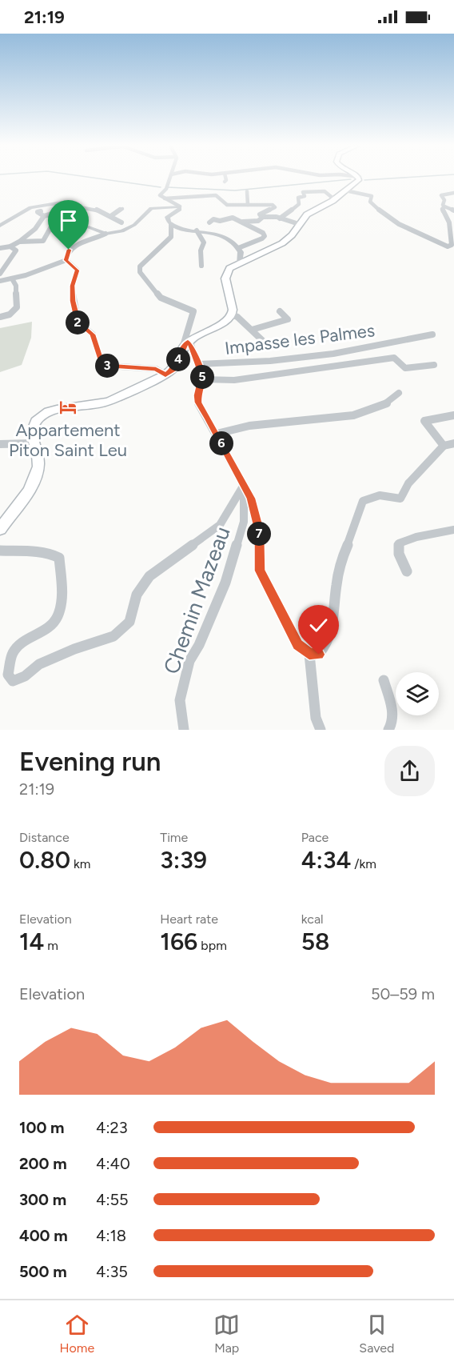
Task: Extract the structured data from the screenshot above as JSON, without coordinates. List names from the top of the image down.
{
  "streets": {
    "street": ["Impasse les Palmes", "Chemin Mazeau"]
  },
  "crossings": [
    ["Impasse les Palmes", "Chemin Mazeau"]
  ],
  "places": {
    "hotel": ["Appartement Piton Saint Leu"]
  },
  "page": {
    "status": "21:19",
    "pins": [
      "2",
      "4",
      "3",
      "5",
      "6",
      "7"
    ],
    "heading": ["Evening run", "21:19"],
    "stats": [
      ["Distance", "0.80 km"],
      ["Time", "3:39"],
      ["Pace", "4:34 /km"],
      ["Elevation", "14 m"],
      ["Heart rate", "166 bpm"],
      ["kcal", "58"]
    ],
    "chart": ["Elevation", "50–59 m"],
    "list": [
      {
        "name": "100 m",
        "note": "4:23"
      },
      {
        "name": "200 m",
        "note": "4:40"
      },
      {
        "name": "300 m",
        "note": "4:55"
      },
      {
        "name": "400 m",
        "note": "4:18"
      },
      {
        "name": "500 m",
        "note": "4:35"
      }
    ],
    "tabs": ["Home", "Map", "Saved"]
  }
}
